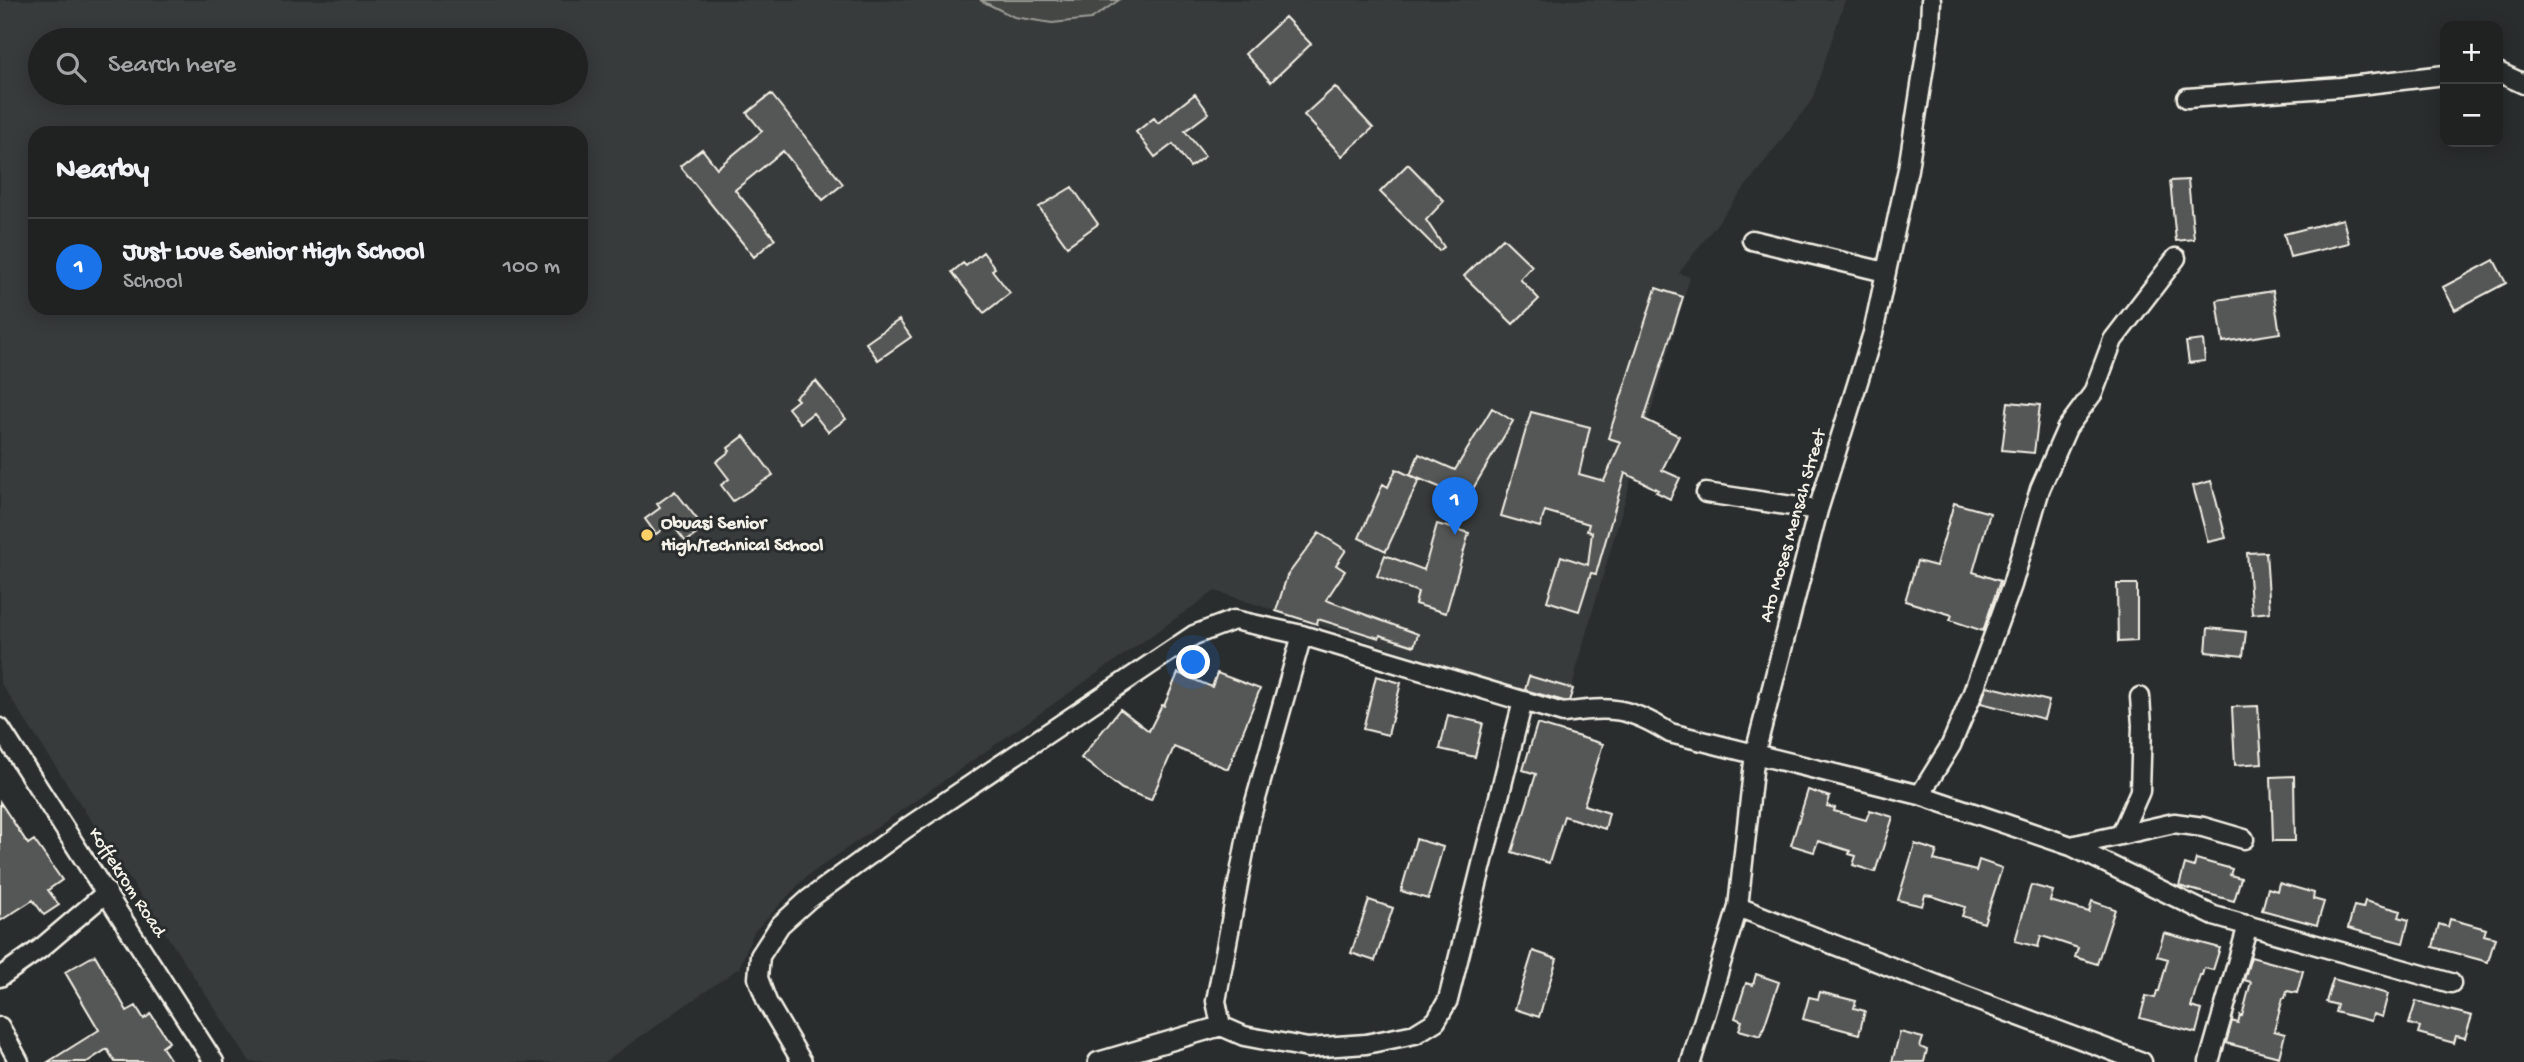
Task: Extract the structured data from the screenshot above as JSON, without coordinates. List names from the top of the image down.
{
  "streets": {
    "street": ["Ato Moses Mensah Street", "Koffekrom Road"]
  },
  "places": ["Obuasi Senior High/Technical School"],
  "page": {
    "map_buttons": ["+", "−"],
    "search": "Search here",
    "heading": "Nearby",
    "list": [
      {
        "mark": "1",
        "name": "Just Love Senior High School",
        "note": "School",
        "value": "100 m"
      }
    ],
    "pins": "1"
  }
}
